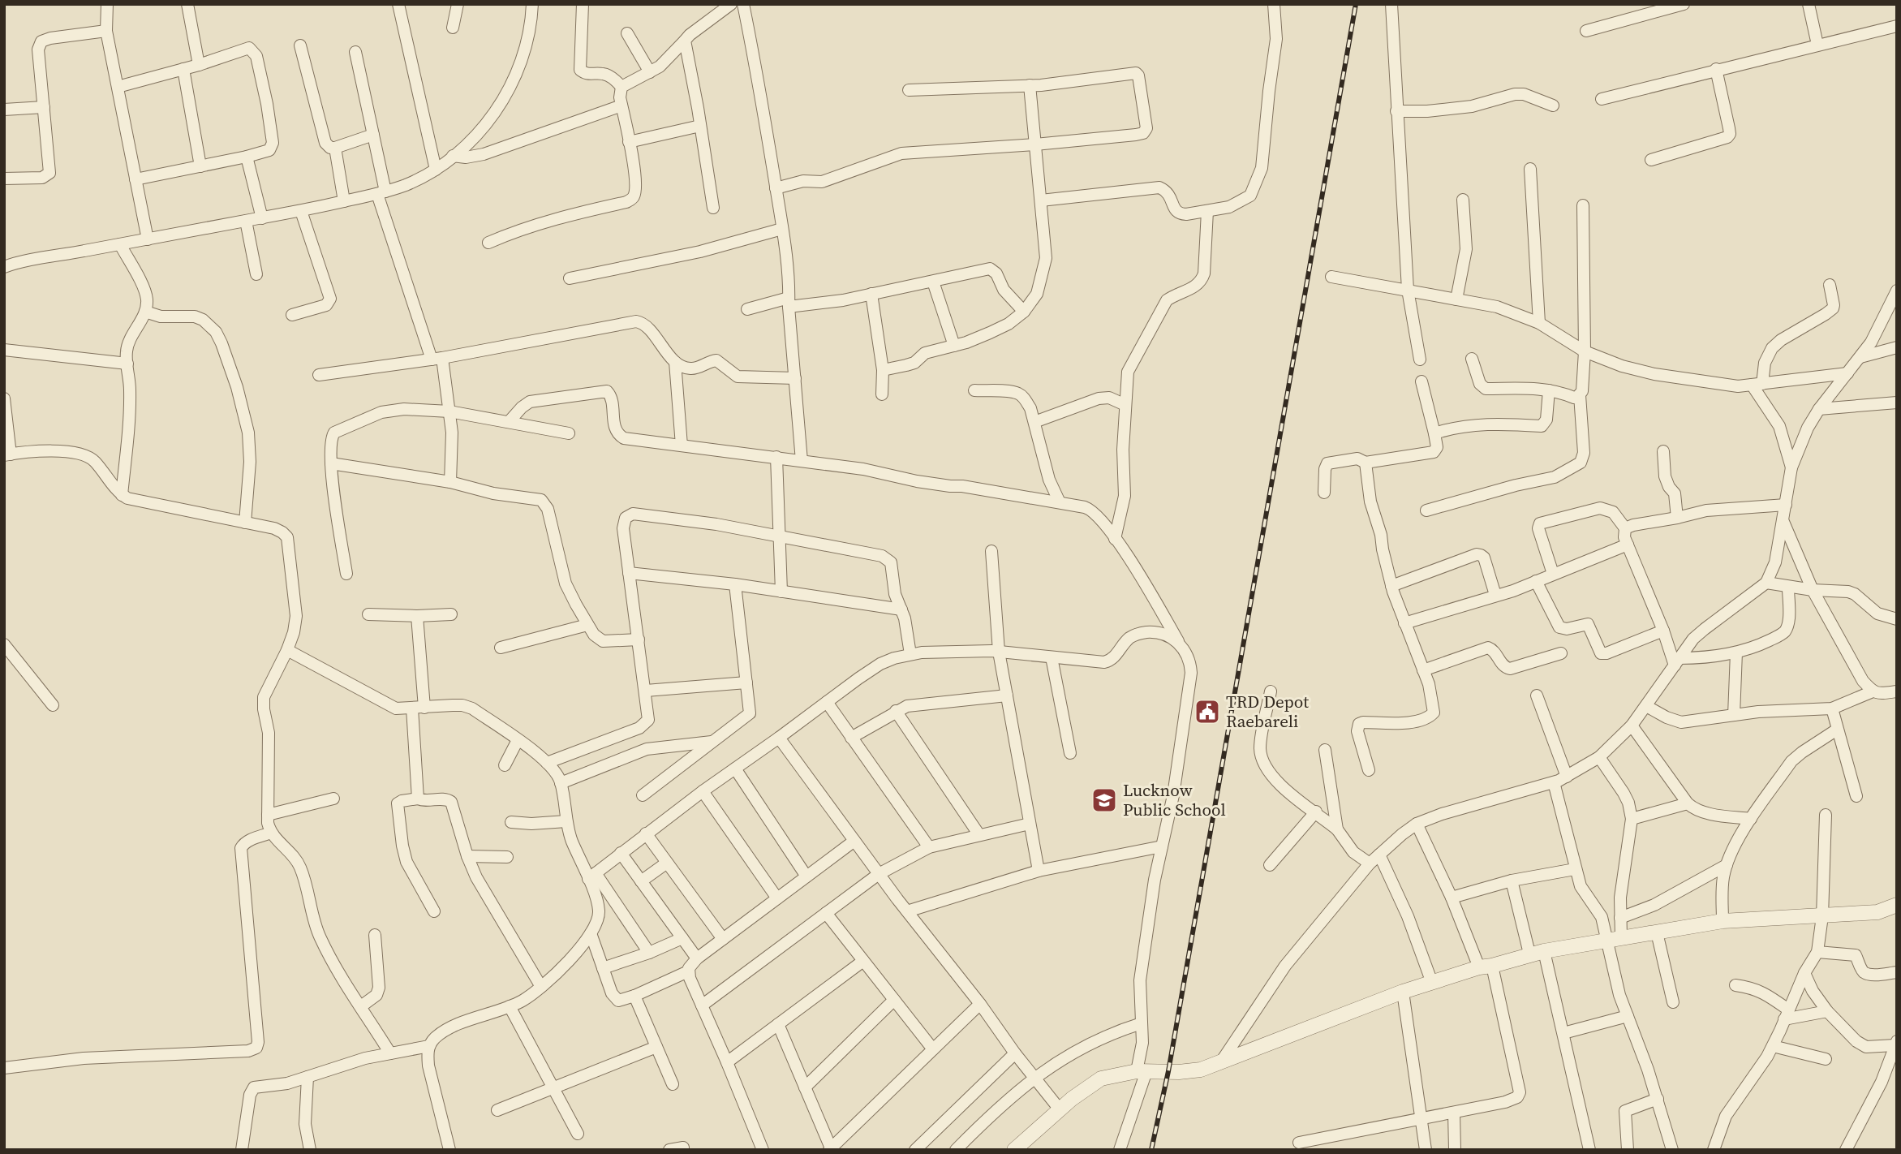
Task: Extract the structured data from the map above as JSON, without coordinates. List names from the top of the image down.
{
  "places": {
    "public building": ["TRD Depot Raebareli"],
    "school or university": ["Lucknow Public School"]
  }
}
